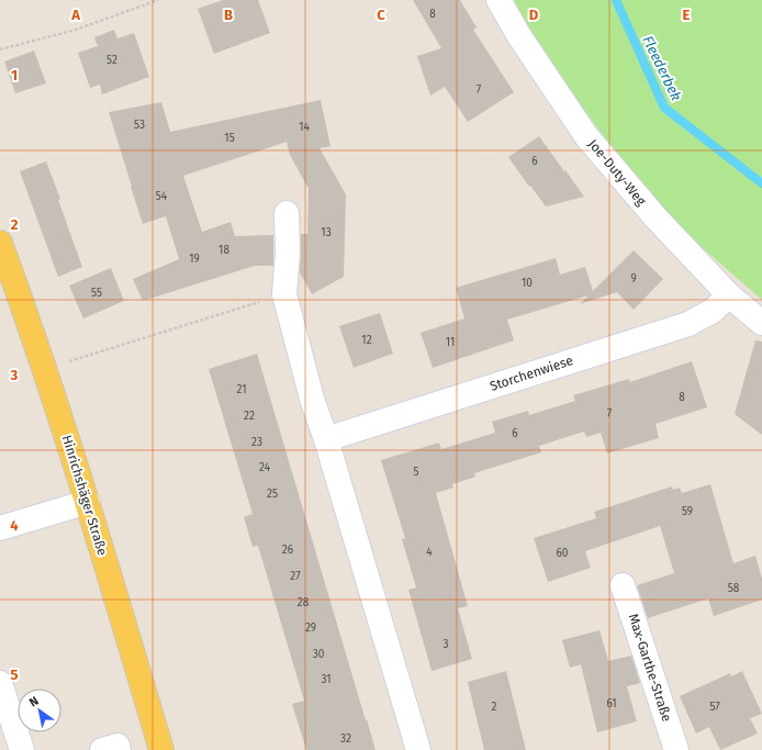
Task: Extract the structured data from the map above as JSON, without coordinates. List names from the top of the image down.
{
  "streets": {
    "main road": ["Hinrichshäger Straße"],
    "street": ["Joe-Duty-Weg", "Storchenwiese", "Max-Garthe-Straße"]
  },
  "crossings": [
    ["Joe-Duty-Weg", "Storchenwiese"]
  ],
  "water": ["Fleederbek"],
  "house_numbers": [
    "8",
    "52",
    "7",
    "53",
    "14",
    "15",
    "6",
    "54",
    "13",
    "18",
    "19",
    "9",
    "10",
    "55",
    "12",
    "11",
    "21",
    "8",
    "7",
    "22",
    "6",
    "23",
    "24",
    "5",
    "25",
    "59",
    "26",
    "4",
    "60",
    "27",
    "58",
    "28",
    "29",
    "3",
    "30",
    "31",
    "61",
    "2",
    "57",
    "32"
  ],
  "north": "top left",
  "grid": {
    "columns": [
      "A",
      "B",
      "C",
      "D",
      "E"
    ],
    "rows": [
      "1",
      "2",
      "3",
      "4",
      "5"
    ]
  }
}
